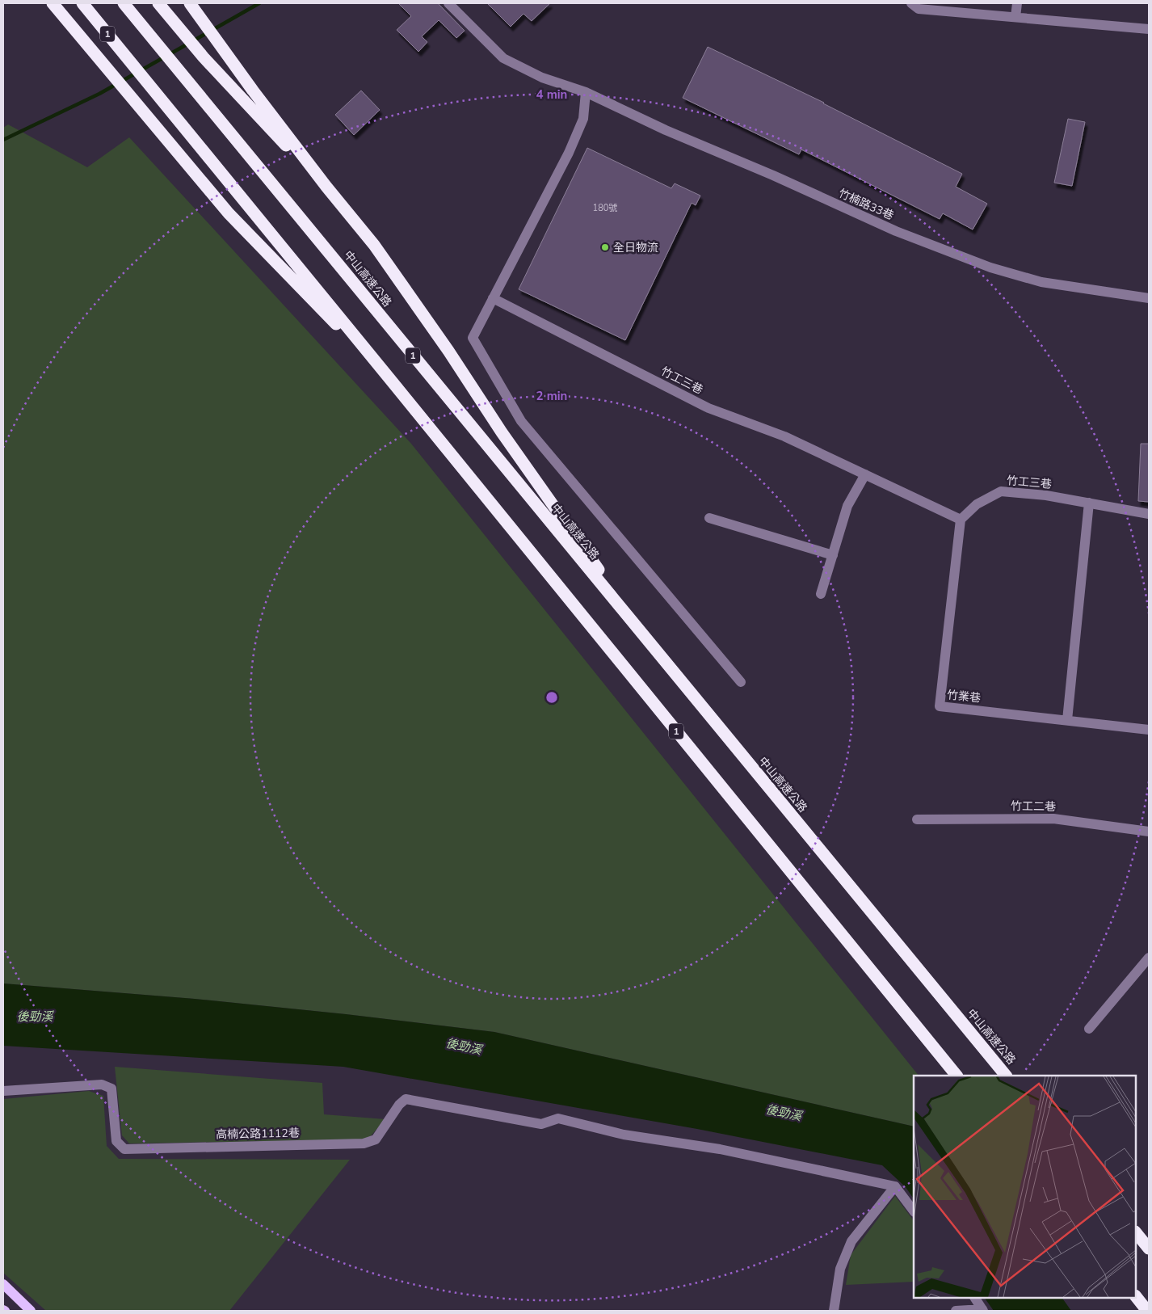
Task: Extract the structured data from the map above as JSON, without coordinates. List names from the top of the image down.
{
  "streets": {
    "highway": ["1", "中山高速公路"],
    "street": [
      "竹楠路33巷",
      "竹工三巷",
      "竹業巷",
      "竹工二巷",
      "高楠公路1112巷"
    ]
  },
  "crossings": [
    ["竹工三巷", "竹業巷"]
  ],
  "water": ["後勁溪"],
  "places": ["全日物流"],
  "house_numbers": ["180號"],
  "rings": ["4 min", "2 min"]
}
